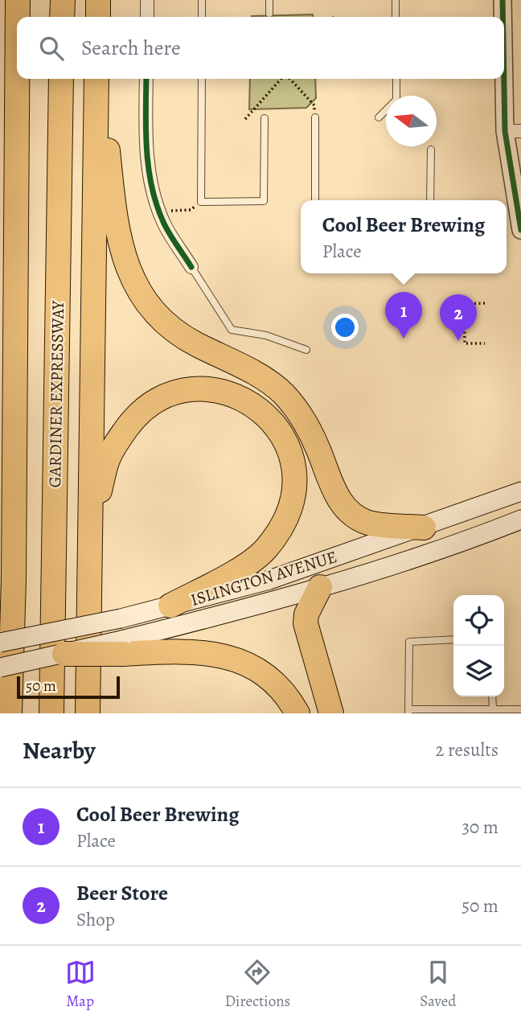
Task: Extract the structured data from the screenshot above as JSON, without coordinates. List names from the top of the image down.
{
  "streets": {
    "highway": ["GARDINER EXPRESSWAY"],
    "main road": ["ISLINGTON AVENUE"]
  },
  "scale_bar": "50 m",
  "north": "left",
  "page": {
    "search": "Search here",
    "popup": ["Cool Beer Brewing", "Place"],
    "pins": ["1", "2"],
    "scale": "50 m",
    "heading": ["Nearby", "2 results"],
    "list": [
      {
        "mark": "1",
        "name": "Cool Beer Brewing",
        "note": "Place",
        "value": "30 m"
      },
      {
        "mark": "2",
        "name": "Beer Store",
        "note": "Shop",
        "value": "50 m"
      }
    ],
    "nav": ["Map", "Directions", "Saved"]
  }
}
